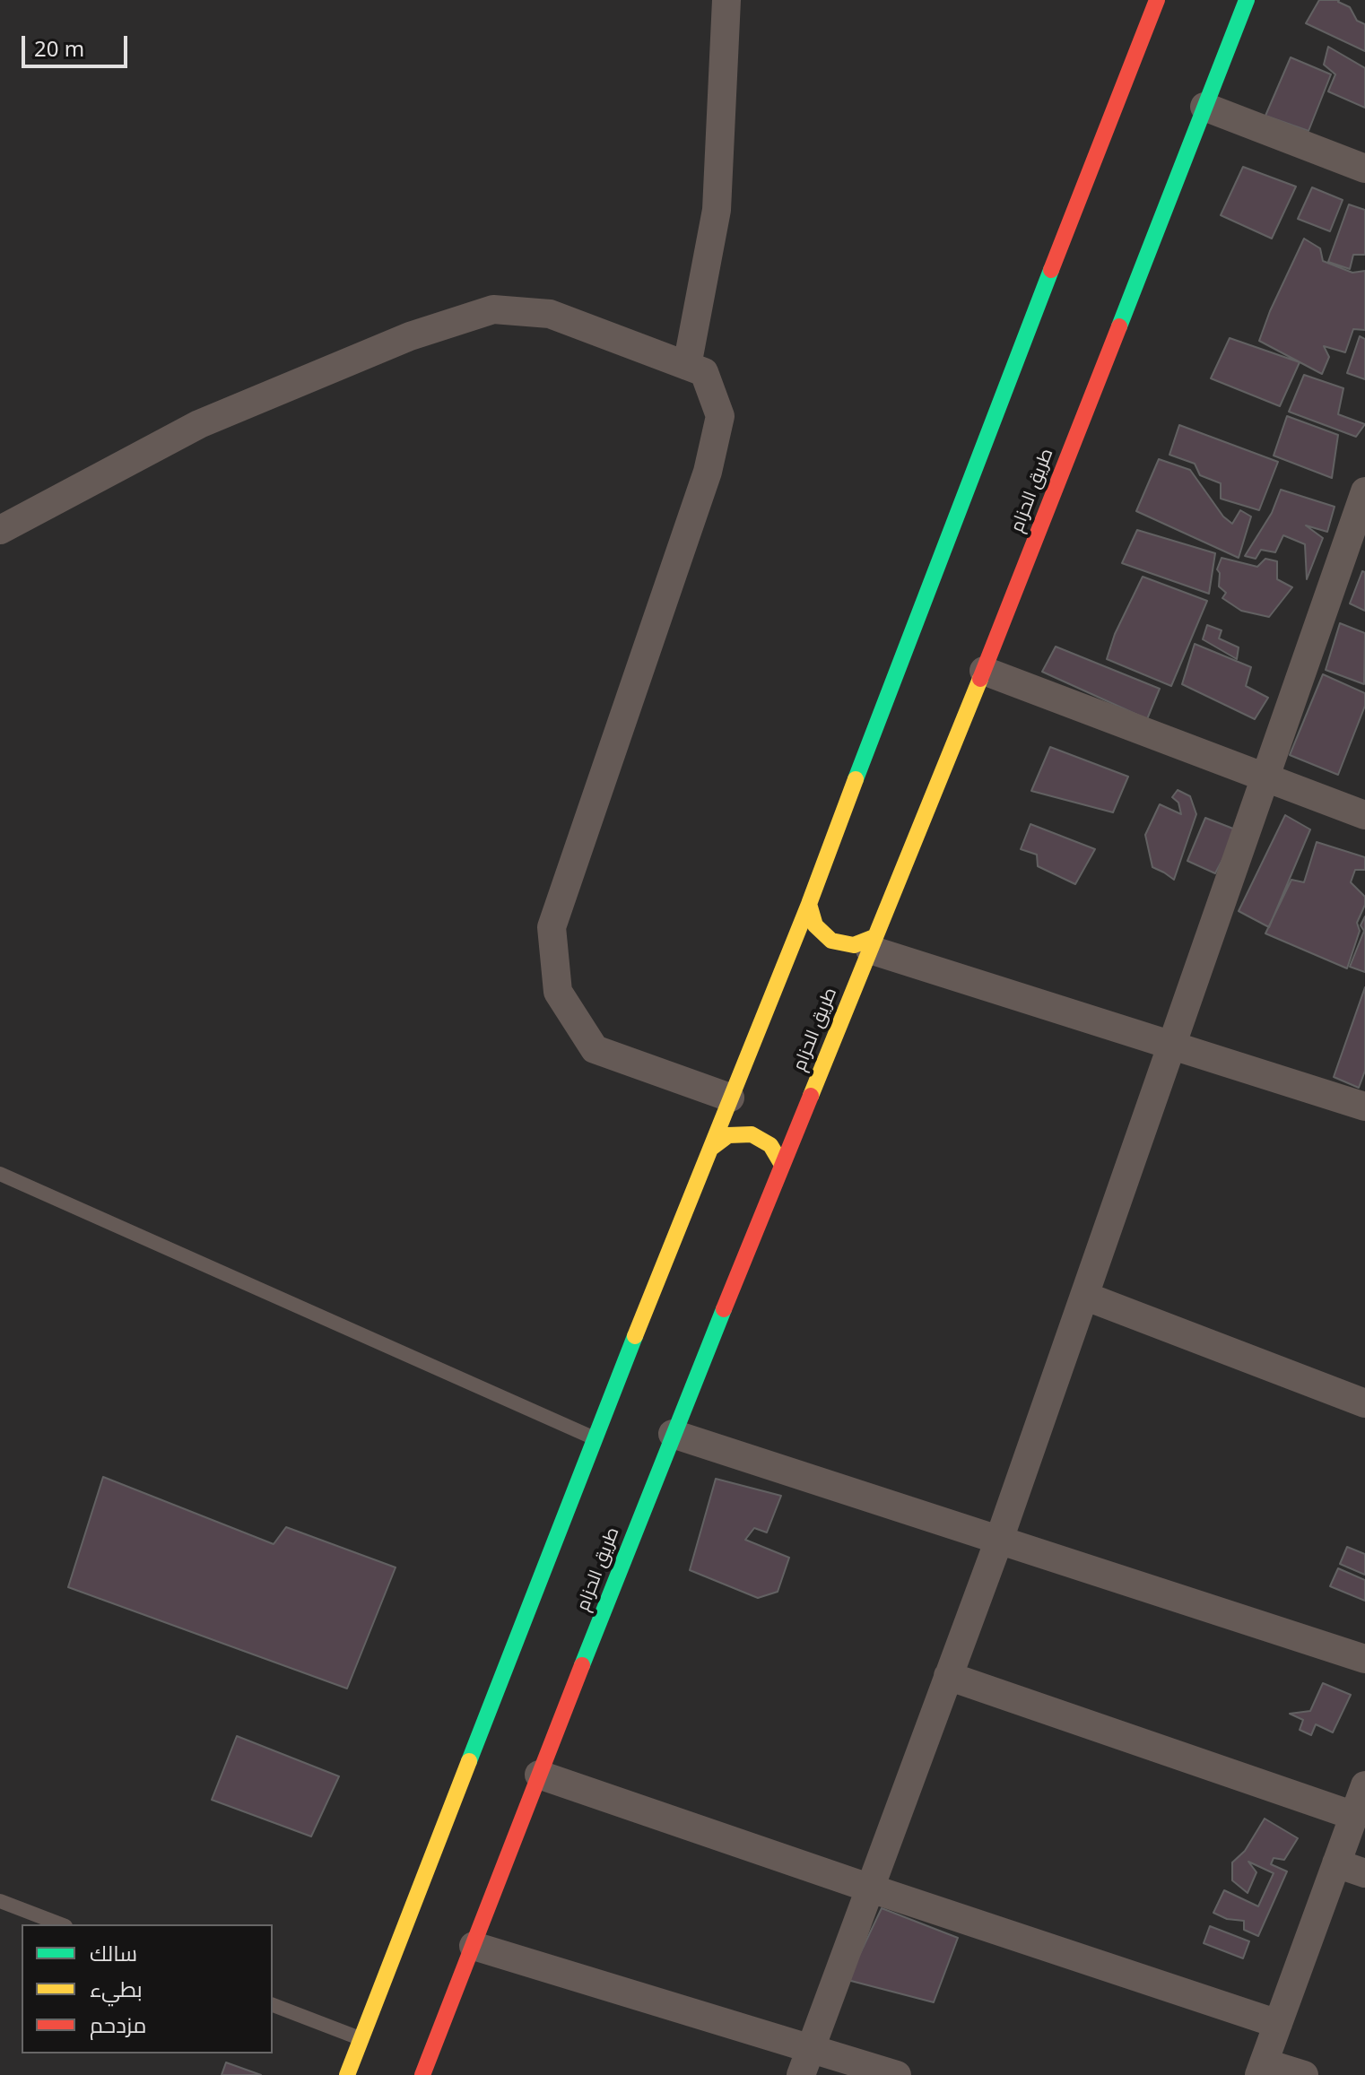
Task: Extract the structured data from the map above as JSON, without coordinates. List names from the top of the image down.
{
  "streets": {
    "main road": ["طريق الحزام"]
  },
  "legend": ["سالك", "بطيء", "مزدحم"],
  "scale_bar": "20 m"
}
